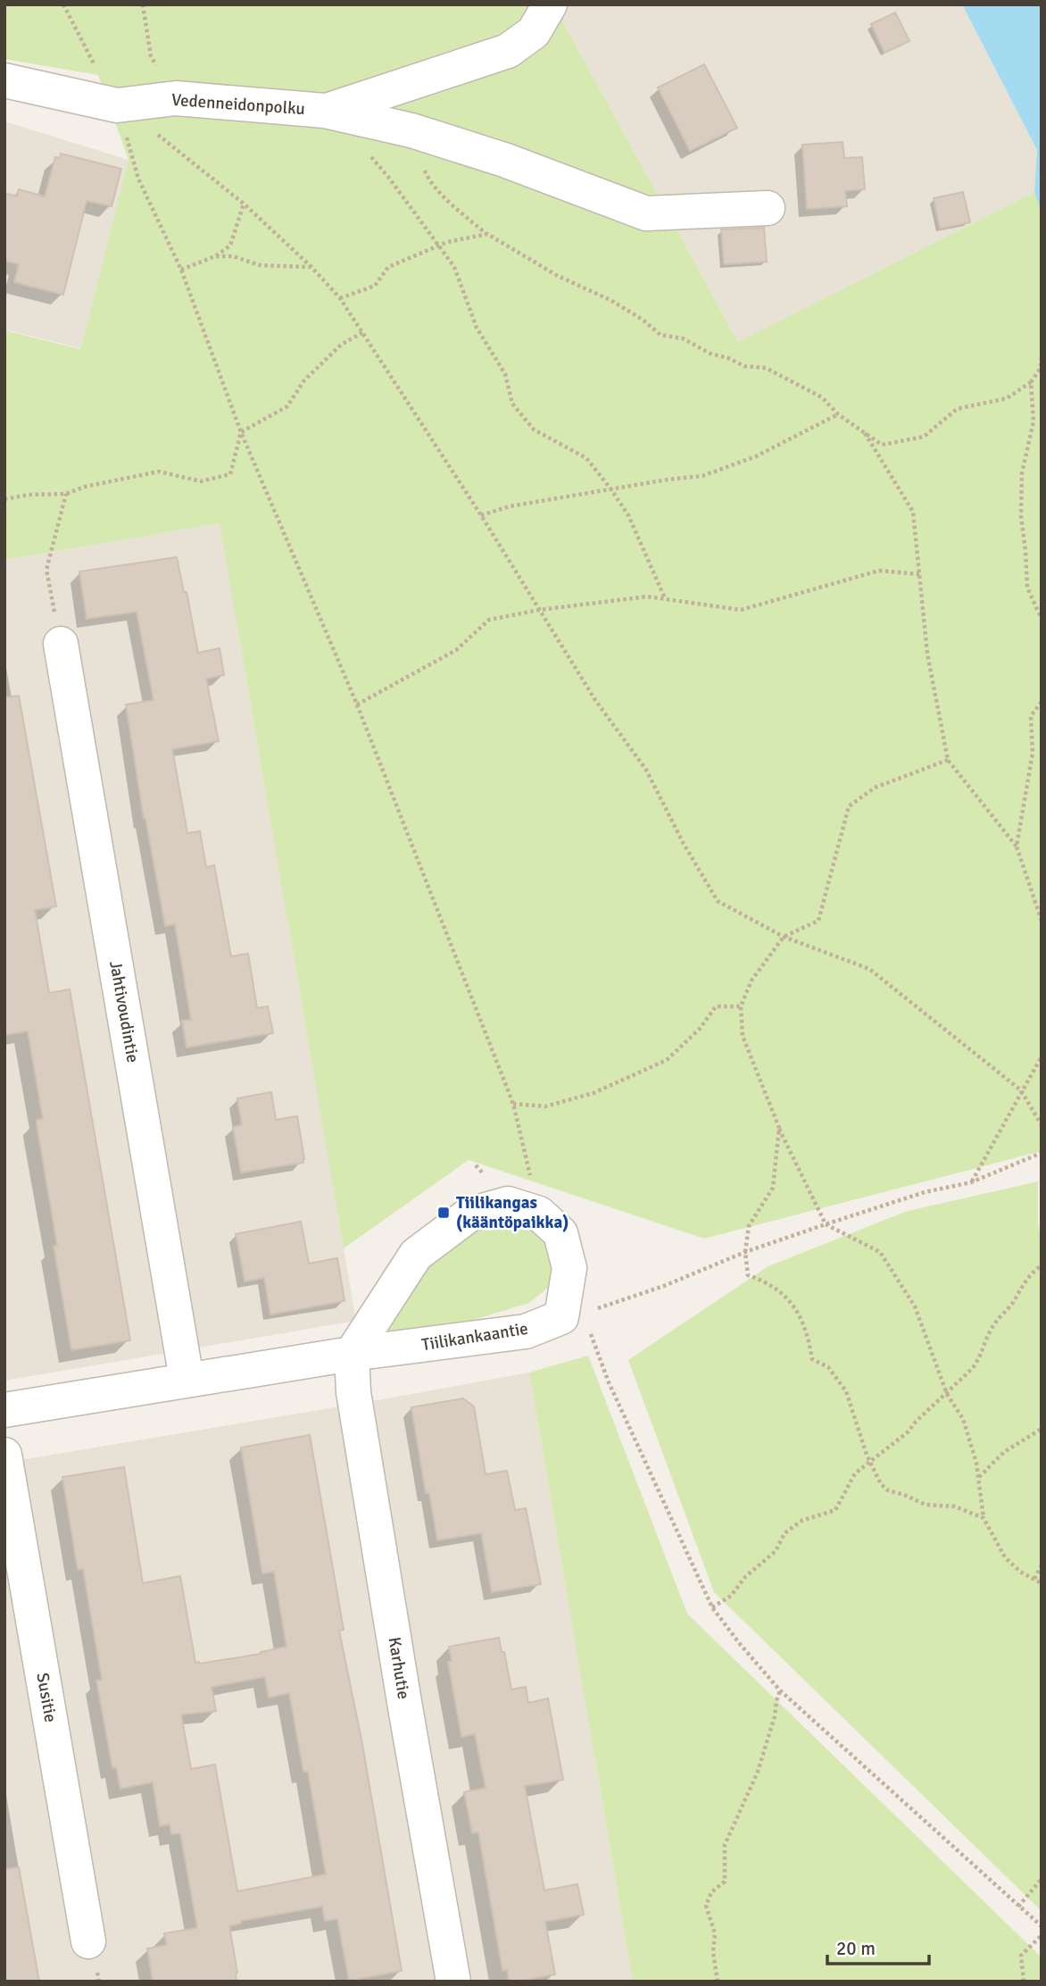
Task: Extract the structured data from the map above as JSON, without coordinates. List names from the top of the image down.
{
  "streets": {
    "street": [
      "Vedenneidonpolku",
      "Jahtivoudintie",
      "Tiilikankaantie",
      "Karhutie",
      "Susitie"
    ]
  },
  "crossings": [
    ["Jahtivoudintie", "Tiilikankaantie"],
    ["Tiilikankaantie", "Karhutie"]
  ],
  "places": {
    "transit": ["Tiilikangas (kääntöpaikka)"]
  },
  "scale_bar": "20 m"
}
